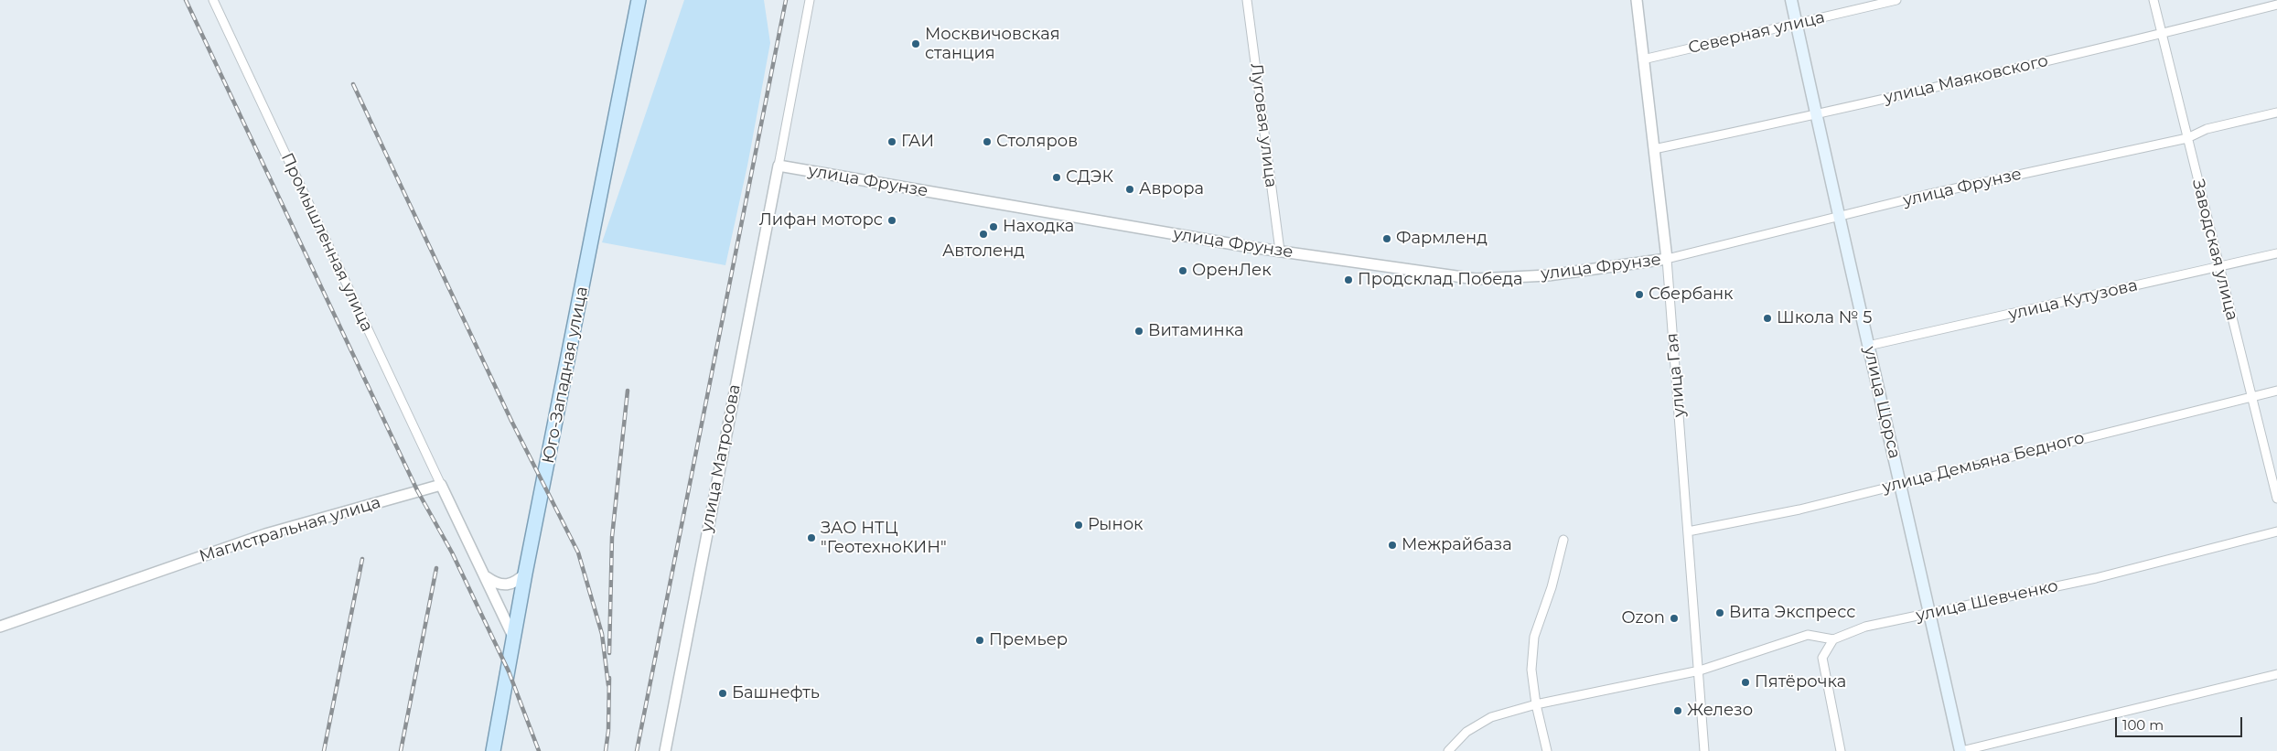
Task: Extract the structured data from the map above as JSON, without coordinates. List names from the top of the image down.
{
  "streets": {
    "main road": ["Юго-Западная улица", "улица Щорса"],
    "street": [
      "Северная улица",
      "улица Маяковского",
      "Луговая улица",
      "улица Фрунзе",
      "Промышленная улица",
      "Заводская улица",
      "улица Кутузова",
      "улица Гая",
      "улица Матросова",
      "улица Демьяна Бедного",
      "Магистральная улица",
      "улица Шевченко"
    ]
  },
  "crossings": [
    ["Северная улица", "улица Гая"],
    ["Северная улица", "улица Щорса"],
    ["улица Маяковского", "Заводская улица"],
    ["улица Маяковского", "улица Гая"],
    ["улица Маяковского", "улица Щорса"],
    ["Луговая улица", "улица Фрунзе"],
    ["улица Фрунзе", "Заводская улица"],
    ["улица Фрунзе", "улица Гая"],
    ["улица Фрунзе", "улица Щорса"],
    ["улица Фрунзе", "улица Матросова"],
    ["Промышленная улица", "Магистральная улица"],
    ["Заводская улица", "улица Кутузова"],
    ["Заводская улица", "улица Демьяна Бедного"],
    ["улица Кутузова", "улица Щорса"],
    ["улица Гая", "улица Демьяна Бедного"],
    ["улица Щорса", "улица Демьяна Бедного"],
    ["улица Щорса", "улица Шевченко"]
  ],
  "places": [
    "Москвичовская станция",
    "ГАИ",
    "Столяров",
    "СДЭК",
    "Аврора",
    "Лифан моторс",
    "Находка",
    "Автоленд",
    "Фармленд",
    "ОренЛек",
    "Продсклад Победа",
    "Сбербанк",
    "Школа № 5",
    "Витаминка",
    "Рынок",
    "ЗАО НТЦ \"ГеотехноКИН\"",
    "Межрайбаза",
    "Вита Экспресс",
    "Ozon",
    "Премьер",
    "Пятёрочка",
    "Башнефть",
    "Железо"
  ],
  "scale_bar": "100 m"
}
